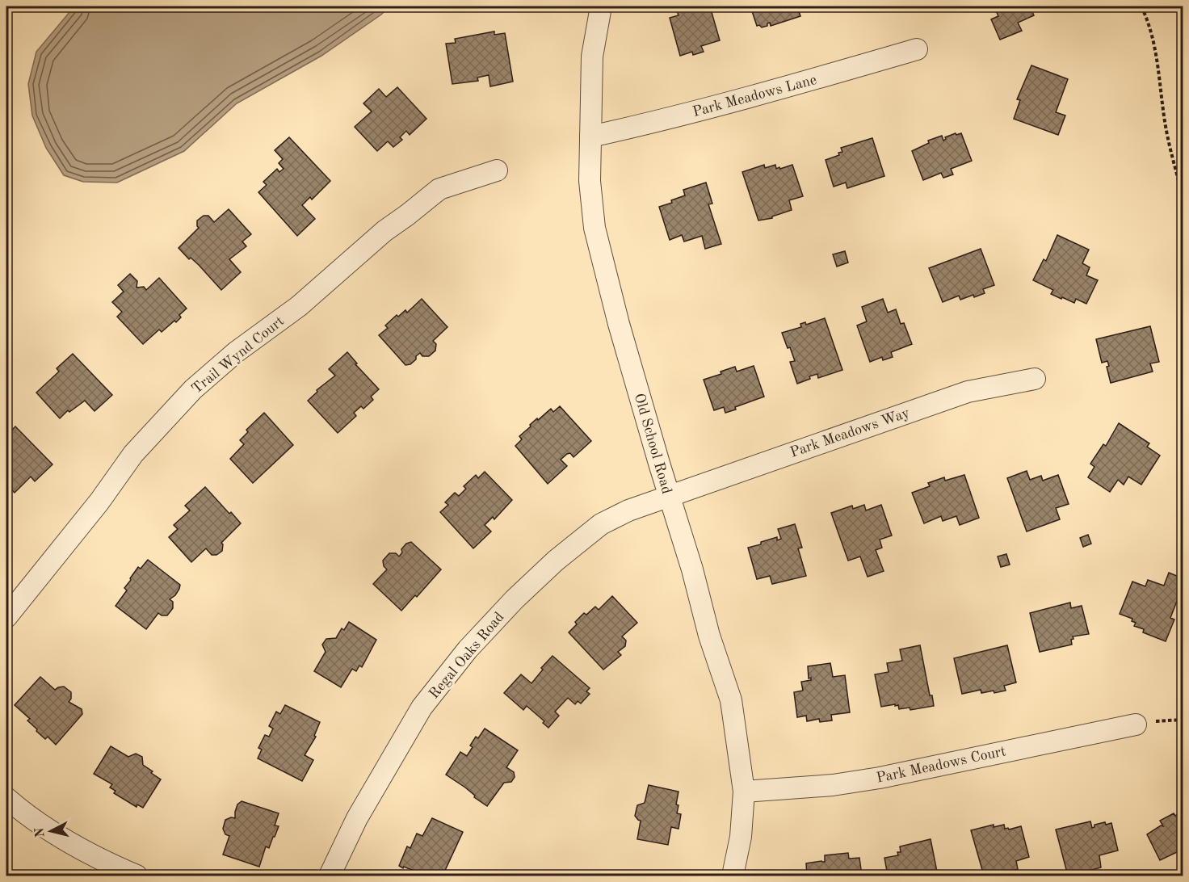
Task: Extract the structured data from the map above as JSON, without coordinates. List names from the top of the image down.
{
  "streets": {
    "street": [
      "Park Meadows Lane",
      "Trail Wynd Court",
      "Park Meadows Way",
      "Old School Road",
      "Regal Oaks Road",
      "Park Meadows Court"
    ]
  },
  "crossings": [
    ["Park Meadows Lane", "Old School Road"],
    ["Park Meadows Way", "Old School Road"],
    ["Park Meadows Way", "Regal Oaks Road"],
    ["Old School Road", "Regal Oaks Road"],
    ["Old School Road", "Park Meadows Court"]
  ],
  "north": "left"
}
